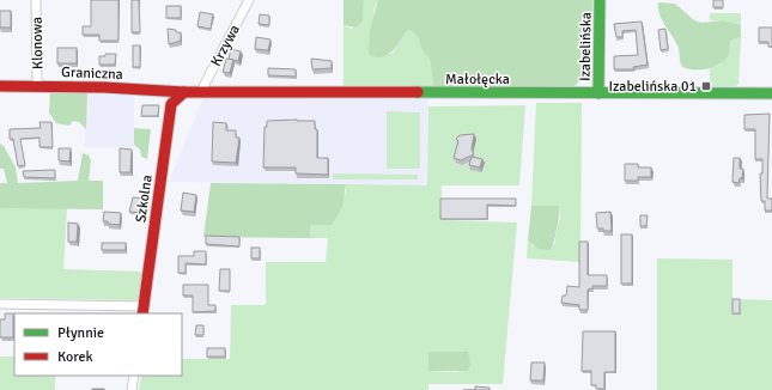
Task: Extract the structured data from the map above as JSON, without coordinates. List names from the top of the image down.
{
  "streets": {
    "street": [
      "Klonowa",
      "Krzywa",
      "Izabelińska",
      "Graniczna",
      "Małołęcka",
      "Szkolna"
    ]
  },
  "crossings": [
    ["Klonowa", "Graniczna"],
    ["Krzywa", "Małołęcka"],
    ["Izabelińska", "Małołęcka"],
    ["Graniczna", "Małołęcka"],
    ["Graniczna", "Szkolna"],
    ["Małołęcka", "Szkolna"]
  ],
  "places": {
    "transit": ["Izabelińska 01"]
  },
  "legend": ["Płynnie", "Korek"]
}
